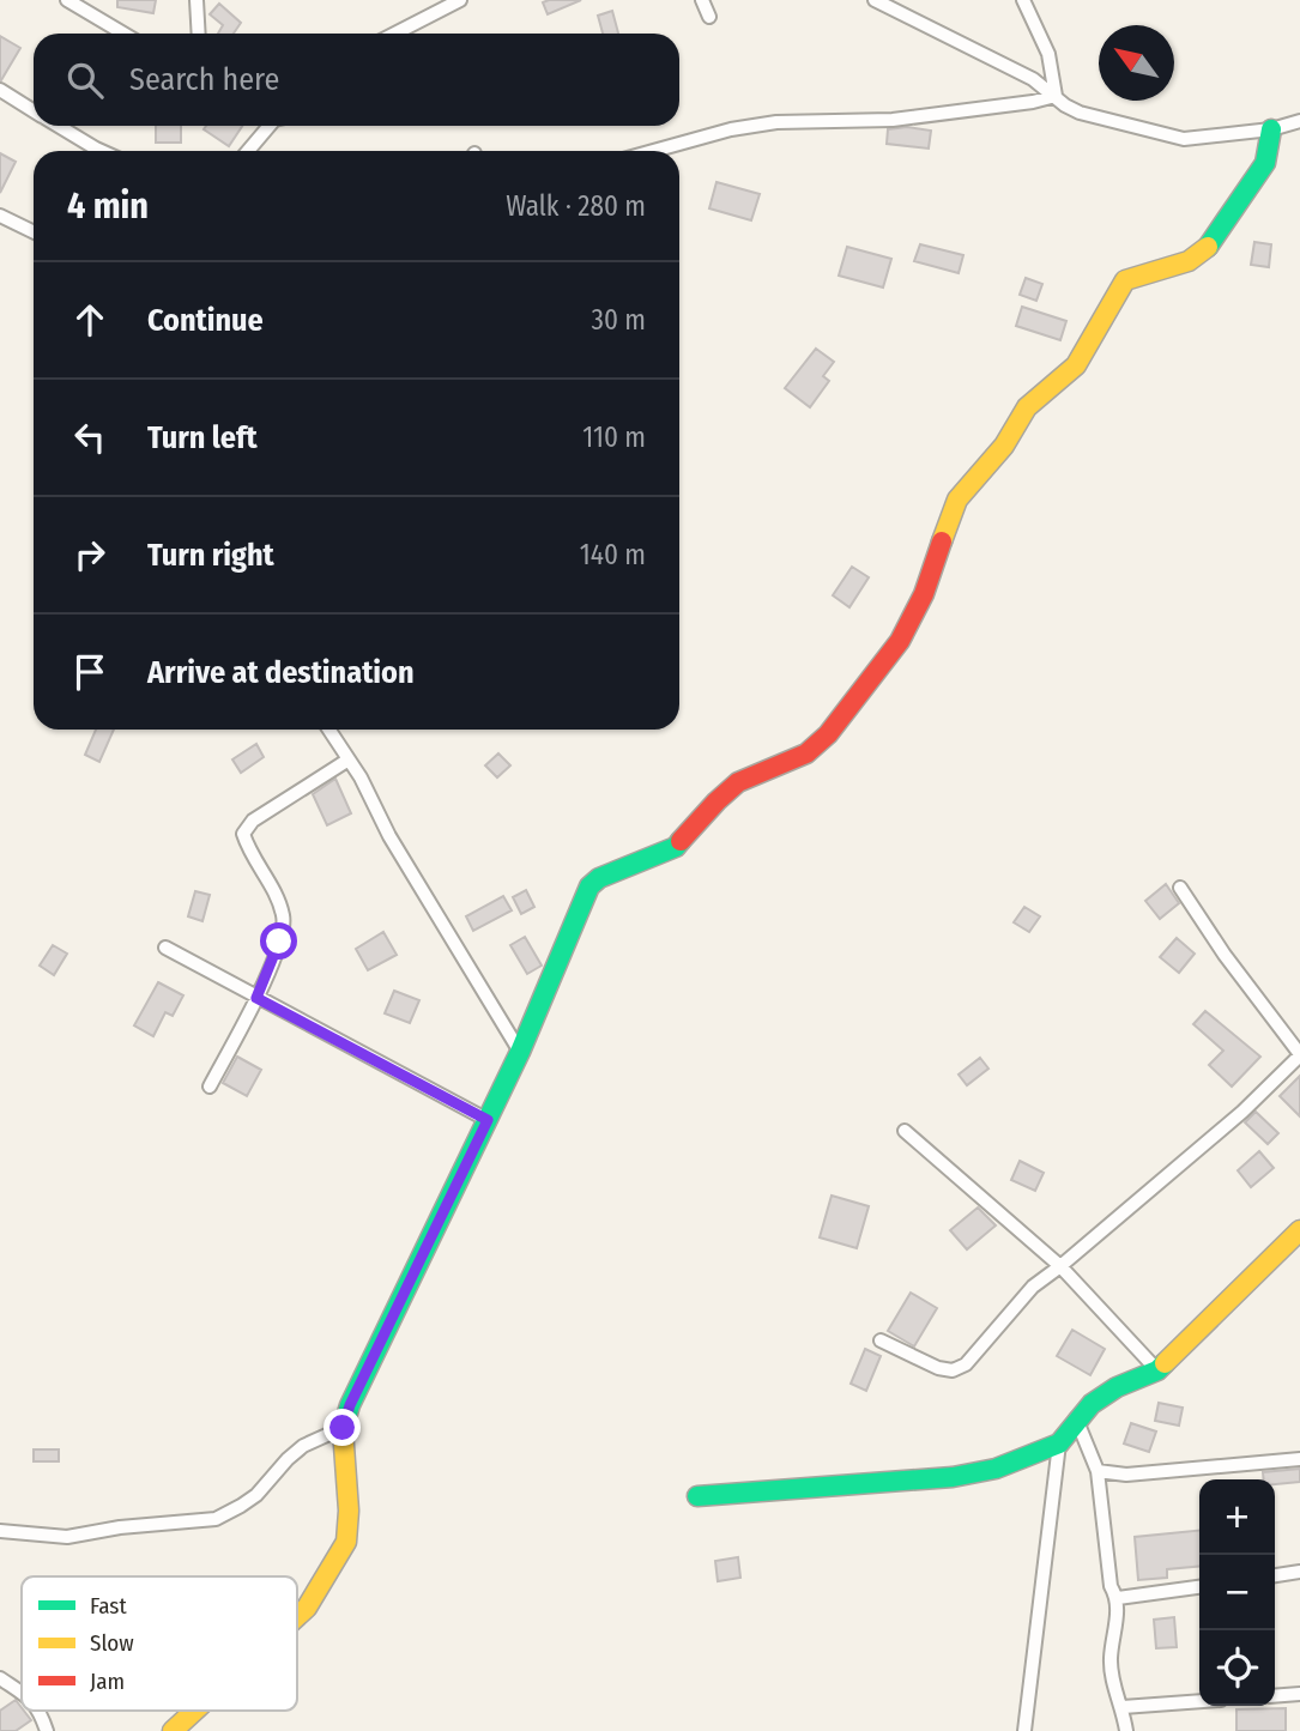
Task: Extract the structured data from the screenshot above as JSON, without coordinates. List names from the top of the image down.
{
  "legend": ["Fast", "Slow", "Jam"],
  "north": "top left",
  "page": {
    "search": "Search here",
    "heading": ["4 min", "Walk · 280 m"],
    "list": [
      ["Continue", "30 m"],
      ["Turn left", "110 m"],
      ["Turn right", "140 m"],
      "Arrive at destination"
    ],
    "map_buttons": ["+", "−"]
  }
}
